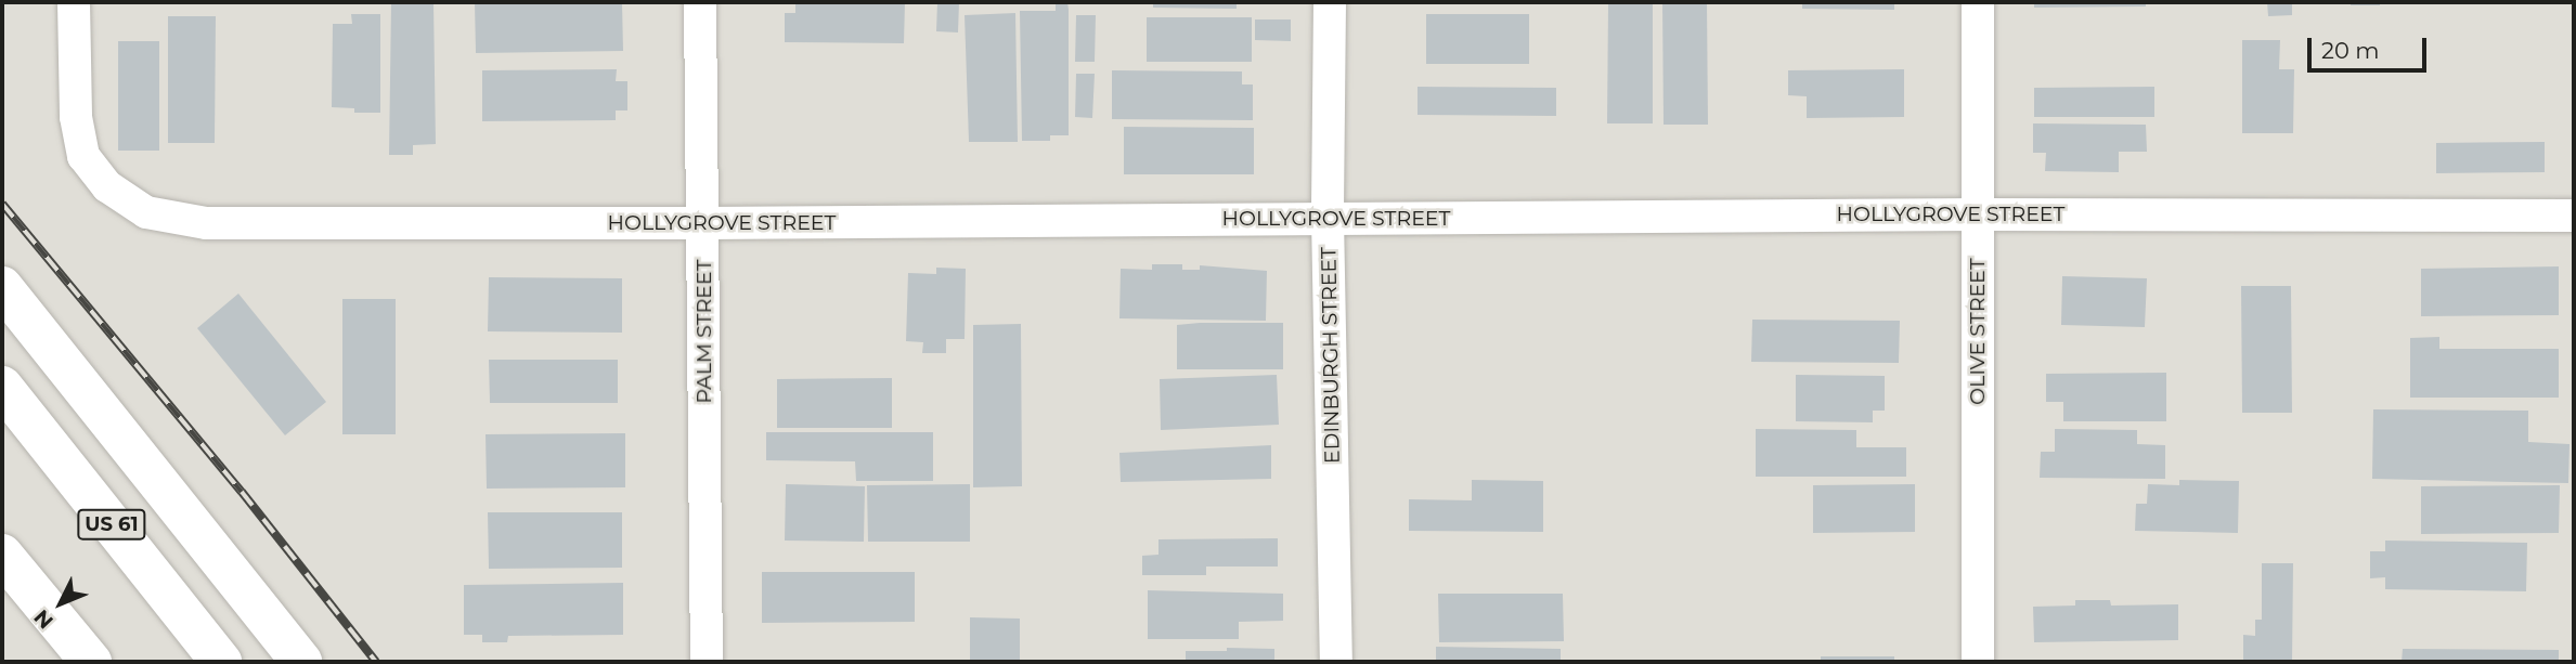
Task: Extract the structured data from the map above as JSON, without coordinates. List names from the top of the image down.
{
  "streets": {
    "highway": ["US 61"],
    "street": [
      "HOLLYGROVE STREET",
      "PALM STREET",
      "OLIVE STREET",
      "EDINBURGH STREET"
    ]
  },
  "crossings": [
    ["HOLLYGROVE STREET", "PALM STREET"],
    ["HOLLYGROVE STREET", "OLIVE STREET"],
    ["HOLLYGROVE STREET", "EDINBURGH STREET"]
  ],
  "scale_bar": "20 m",
  "north": "bottom left"
}
